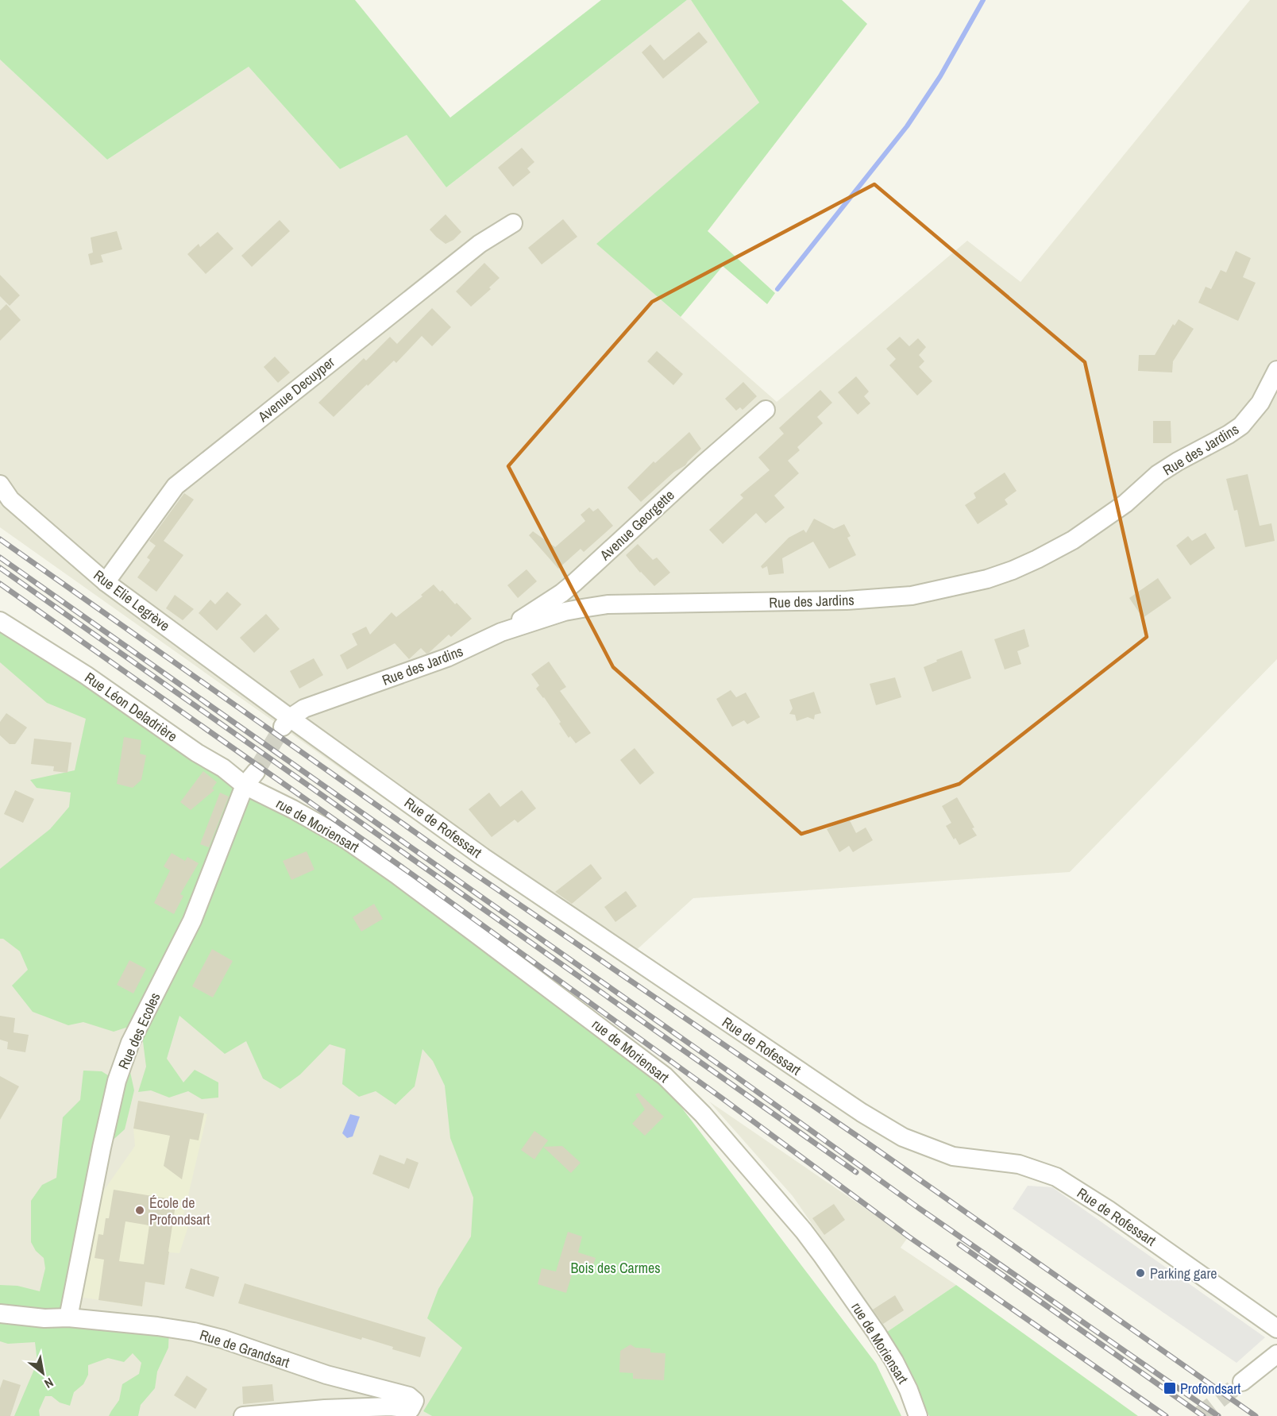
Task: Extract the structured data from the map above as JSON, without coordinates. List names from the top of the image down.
{
  "streets": {
    "street": [
      "Avenue Decuyper",
      "Rue des Jardins",
      "Avenue Georgette",
      "Rue Elie Legrève",
      "Rue Léon Deladrière",
      "rue de Moriensart",
      "Rue de Rofessart",
      "Rue des Ecoles",
      "Rue de Grandsart"
    ]
  },
  "crossings": [
    ["Avenue Decuyper", "Rue Elie Legrève"],
    ["Rue des Jardins", "Avenue Georgette"],
    ["Rue des Jardins", "Rue de Rofessart"],
    ["Rue Elie Legrève", "Rue de Rofessart"],
    ["Rue Léon Deladrière", "rue de Moriensart"],
    ["Rue Léon Deladrière", "Rue des Ecoles"],
    ["rue de Moriensart", "Rue des Ecoles"],
    ["Rue des Ecoles", "Rue de Grandsart"]
  ],
  "parks": ["Bois des Carmes"],
  "places": {
    "other": ["École de Profondsart", "Parking gare"],
    "transit": ["Profondsart"]
  },
  "north": "bottom right"
}
